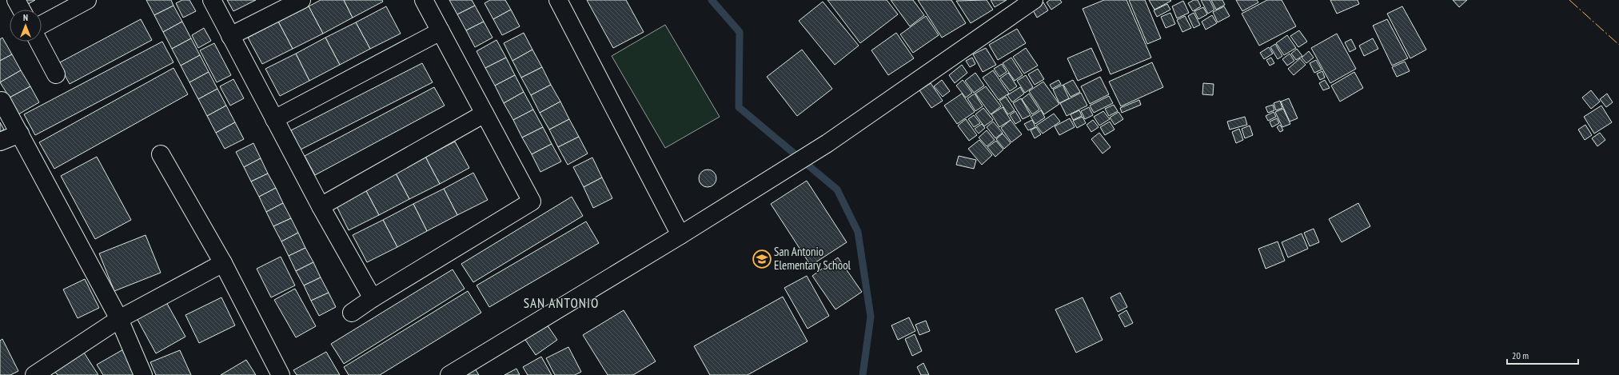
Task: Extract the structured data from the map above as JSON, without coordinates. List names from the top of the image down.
{
  "districts": ["SAN ANTONIO"],
  "places": {
    "school or university": ["San Antonio Elementary School"]
  },
  "scale_bar": "20 m",
  "north": "top"
}
